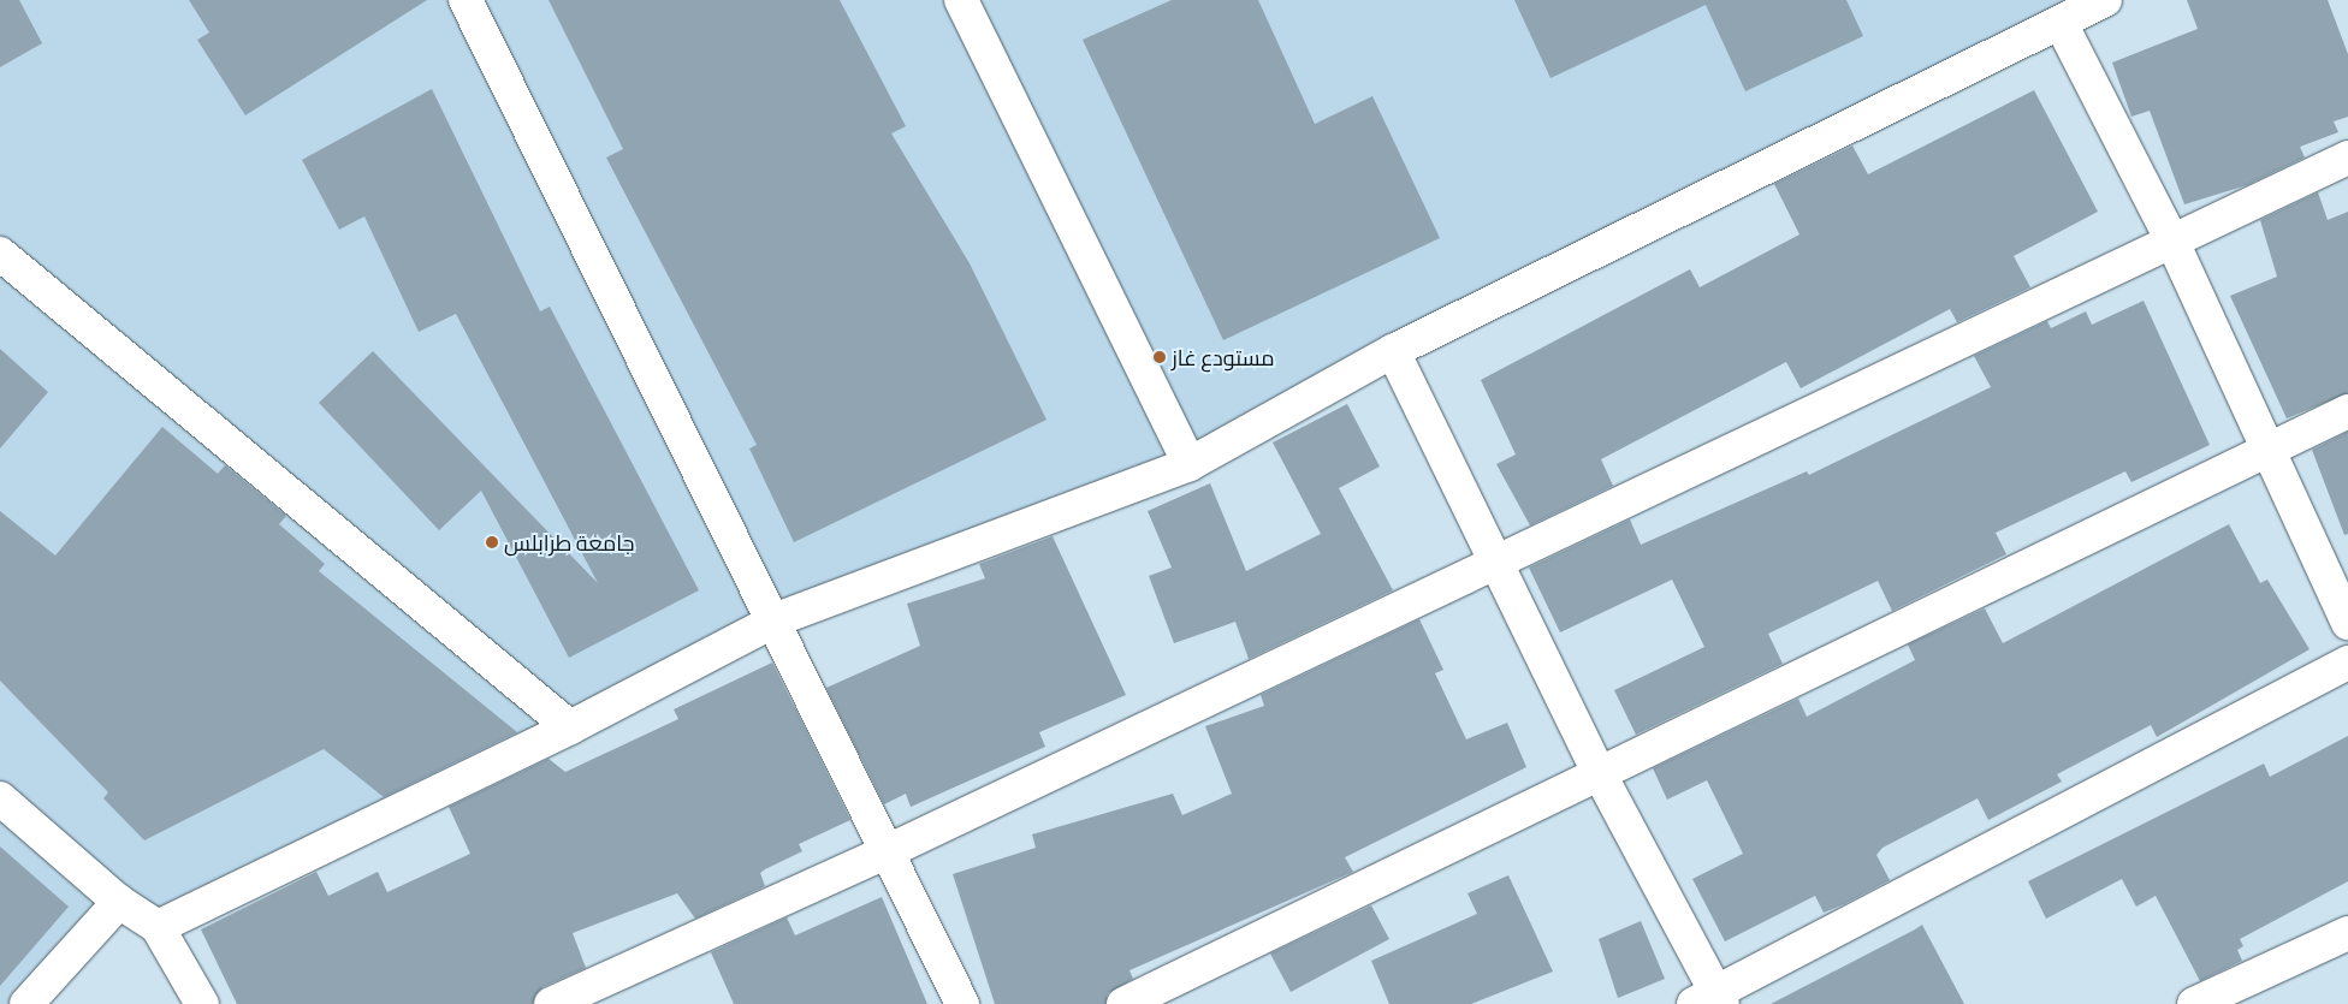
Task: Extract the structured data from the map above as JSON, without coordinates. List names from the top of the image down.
{
  "places": ["مستودع غاز", "جامعة طرابلس"]
}
